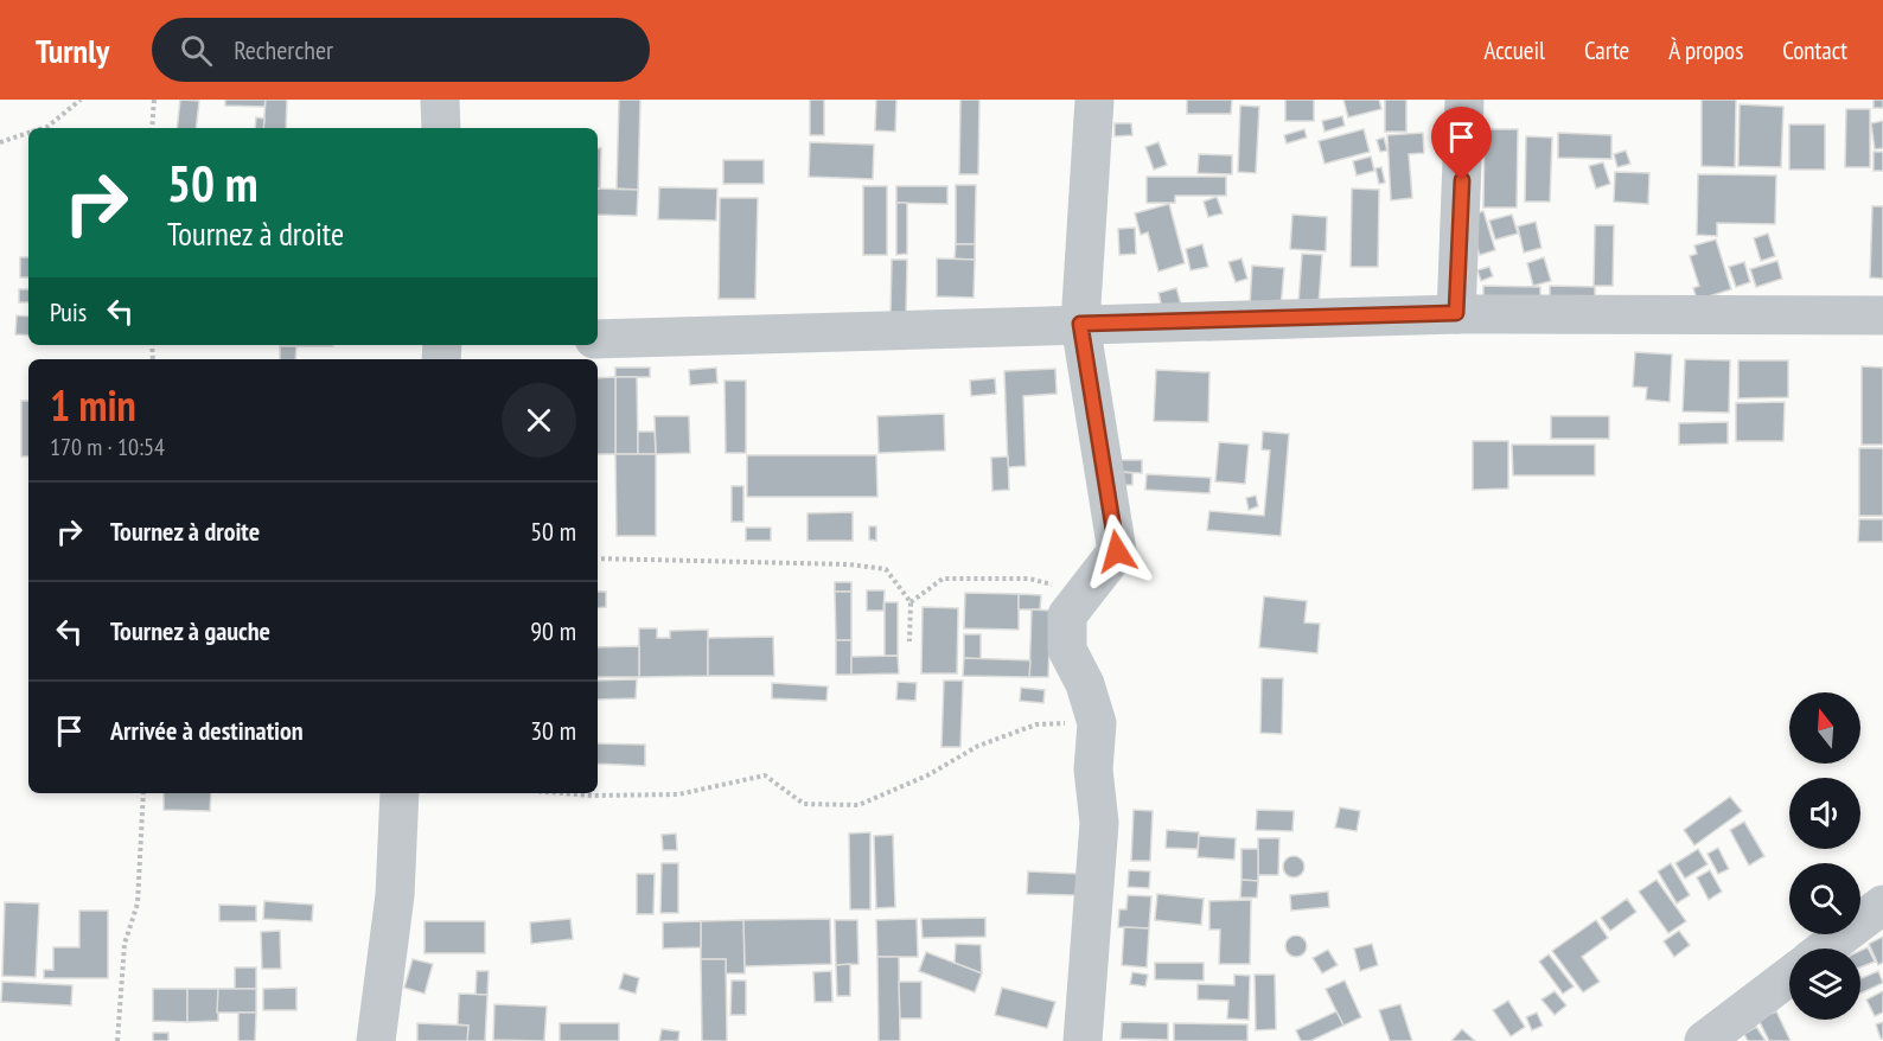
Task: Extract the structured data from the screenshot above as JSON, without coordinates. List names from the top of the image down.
{
  "north": "top",
  "page": {
    "header": "Turnly",
    "search": "Rechercher",
    "nav": [
      "Accueil",
      "Carte",
      "À propos",
      "Contact"
    ],
    "turn": ["50 m", "Tournez à droite"],
    "then": "Puis",
    "heading": ["1 min", "170 m · 10:54"],
    "list": [
      {
        "name": "Tournez à droite",
        "value": "50 m"
      },
      {
        "name": "Tournez à gauche",
        "value": "90 m"
      },
      {
        "name": "Arrivée à destination",
        "value": "30 m"
      }
    ]
  }
}
